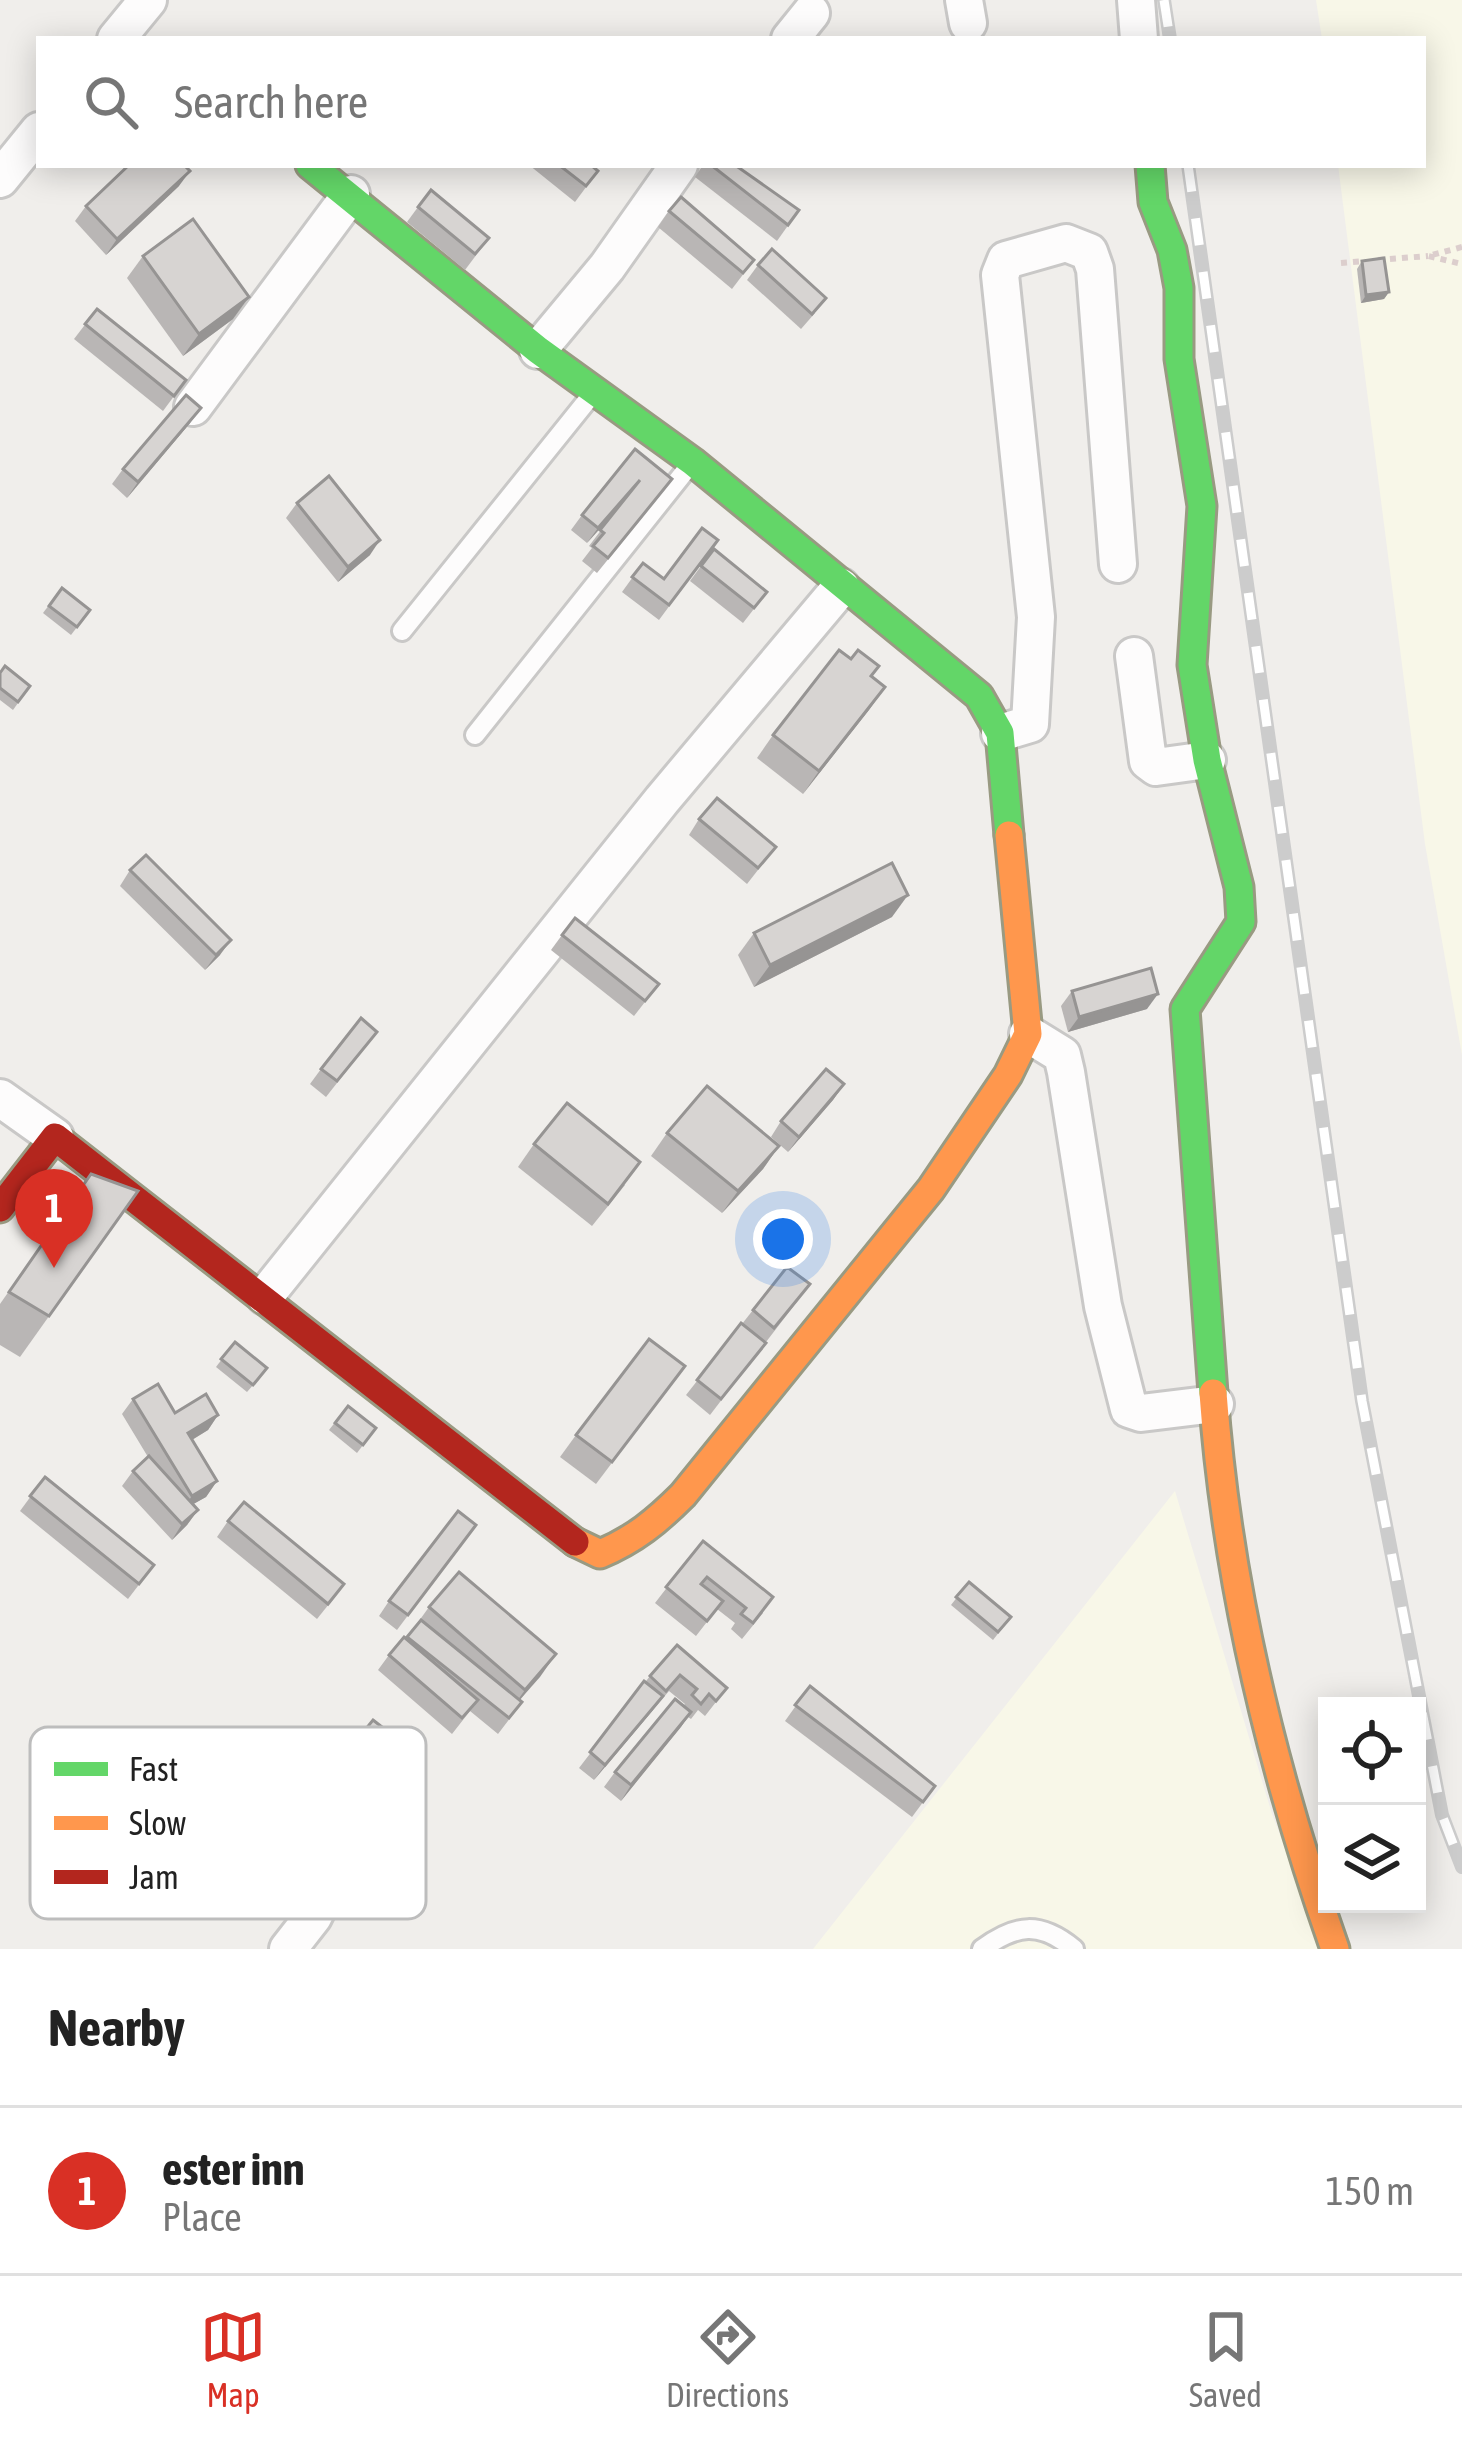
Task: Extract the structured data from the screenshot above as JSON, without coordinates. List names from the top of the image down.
{
  "legend": ["Fast", "Slow", "Jam"],
  "page": {
    "search": "Search here",
    "pins": "1",
    "heading": "Nearby",
    "list": [
      {
        "mark": "1",
        "name": "ester inn",
        "note": "Place",
        "value": "150 m"
      }
    ],
    "nav": ["Map", "Directions", "Saved"]
  }
}
